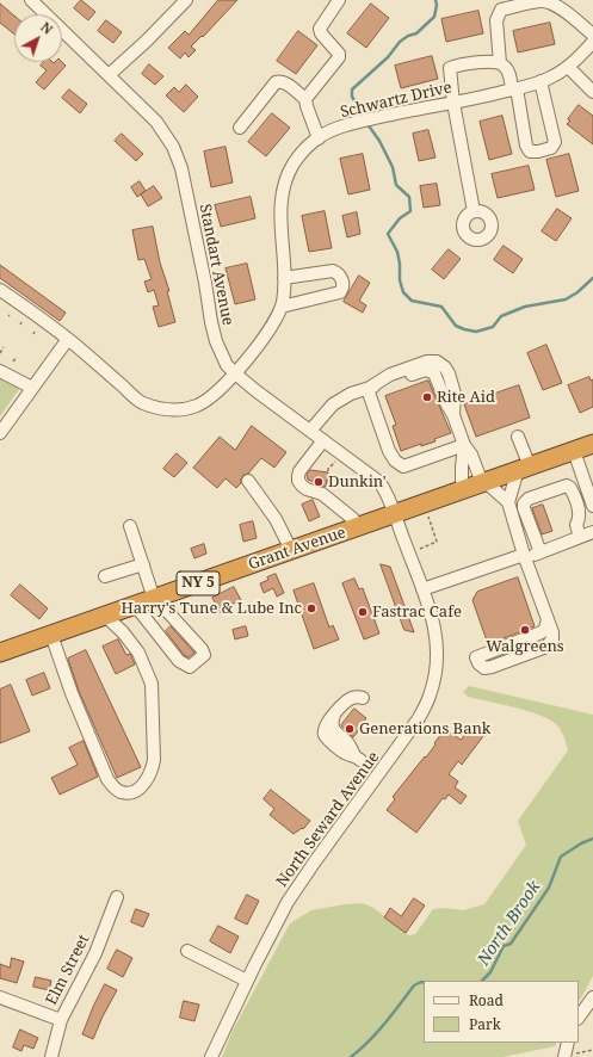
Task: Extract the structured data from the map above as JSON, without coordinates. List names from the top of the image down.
{
  "streets": {
    "highway": ["Grant Avenue", "NY 5"],
    "street": [
      "Schwartz Drive",
      "Standart Avenue",
      "North Seward Avenue",
      "Elm Street"
    ]
  },
  "crossings": [
    ["Schwartz Drive", "Standart Avenue"],
    ["Standart Avenue", "Grant Avenue"],
    ["Standart Avenue", "North Seward Avenue"],
    ["Grant Avenue", "North Seward Avenue"]
  ],
  "water": ["North Brook"],
  "places": [
    "Rite Aid",
    "Dunkin'",
    "Harry's Tune & Lube Inc",
    "Fastrac Cafe",
    "Walgreens",
    "Generations Bank"
  ],
  "legend": ["Road", "Park"],
  "north": "top right"
}
